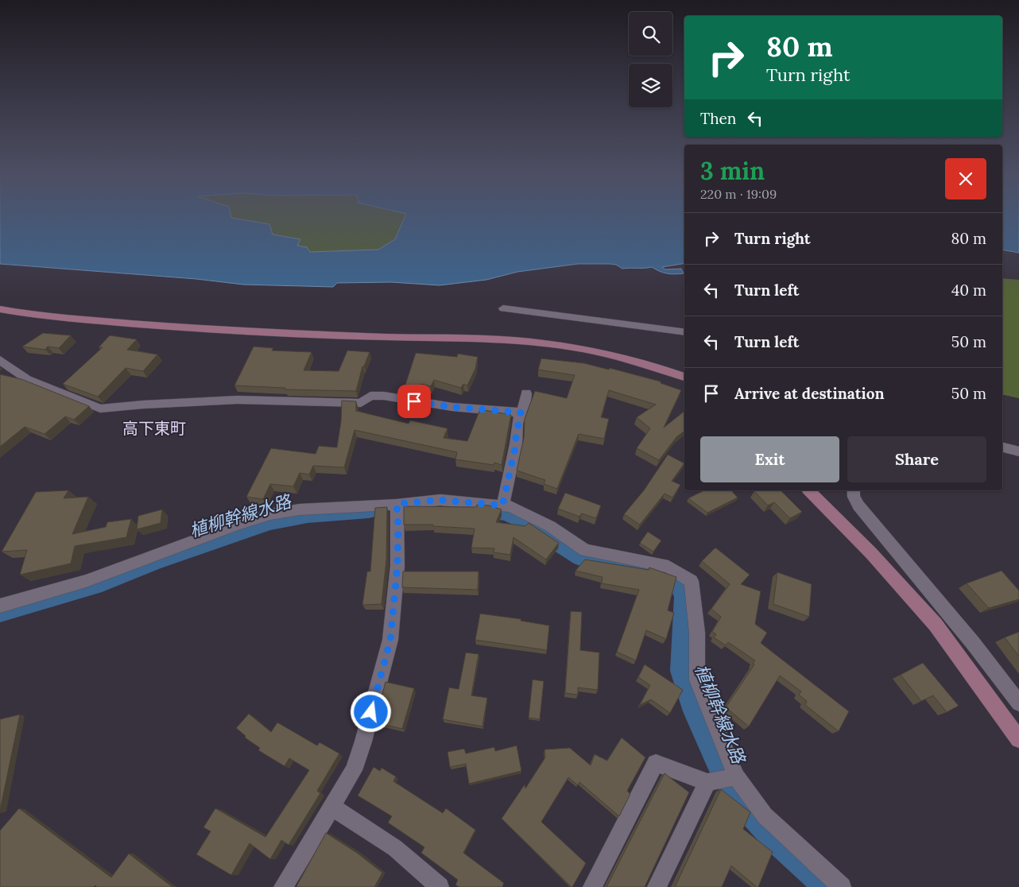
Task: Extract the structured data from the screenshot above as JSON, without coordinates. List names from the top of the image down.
{
  "districts": ["高下東町"],
  "water": ["植柳幹線水路"],
  "page": {
    "turn": ["80 m", "Turn right"],
    "then": "Then",
    "heading": ["3 min", "220 m · 19:09"],
    "list": [
      {
        "name": "Turn right",
        "value": "80 m"
      },
      {
        "name": "Turn left",
        "value": "40 m"
      },
      {
        "name": "Turn left",
        "value": "50 m"
      },
      {
        "name": "Arrive at destination",
        "value": "50 m"
      }
    ],
    "buttons": ["Exit", "Share"]
  }
}
